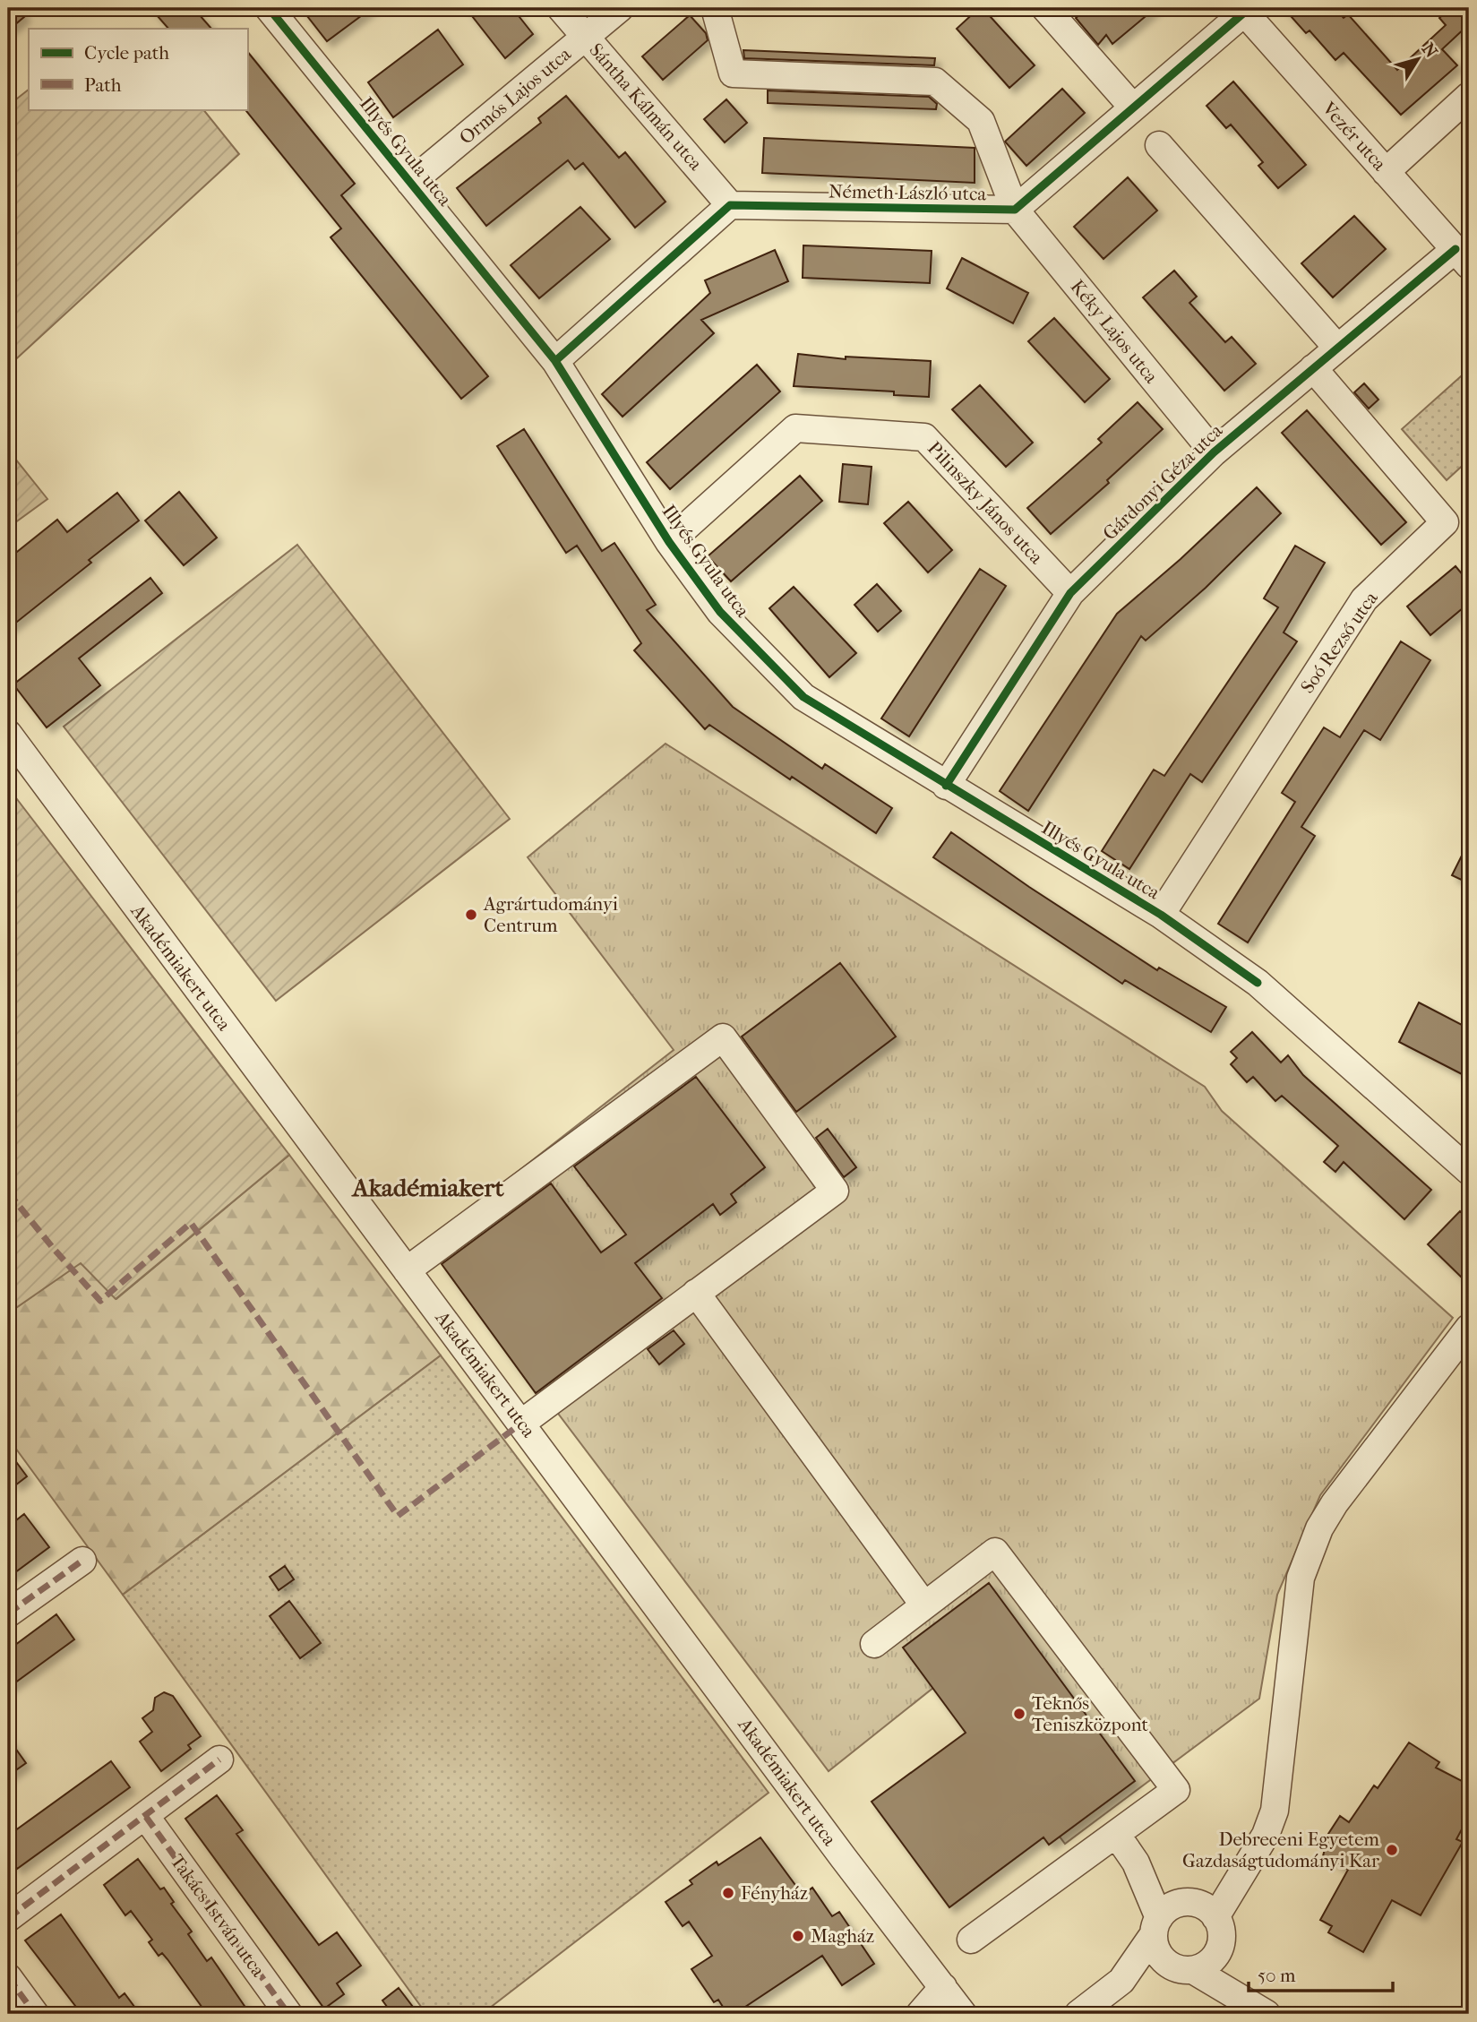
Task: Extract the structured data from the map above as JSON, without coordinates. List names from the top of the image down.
{
  "streets": {
    "street": [
      "Ormós Lajos utca",
      "Sántha Kálmán utca",
      "Vezér utca",
      "Illyés Gyula utca",
      "Németh László utca",
      "Kéky Lajos utca",
      "Gárdonyi Géza utca",
      "Pilinszky János utca",
      "Soó Rezső utca",
      "Akadémiakert utca",
      "Takács István utca"
    ]
  },
  "crossings": [
    ["Ormós Lajos utca", "Sántha Kálmán utca"],
    ["Ormós Lajos utca", "Illyés Gyula utca"],
    ["Sántha Kálmán utca", "Németh László utca"],
    ["Vezér utca", "Gárdonyi Géza utca"],
    ["Illyés Gyula utca", "Gárdonyi Géza utca"],
    ["Illyés Gyula utca", "Pilinszky János utca"],
    ["Illyés Gyula utca", "Soó Rezső utca"],
    ["Németh László utca", "Kéky Lajos utca"],
    ["Kéky Lajos utca", "Gárdonyi Géza utca"],
    ["Gárdonyi Géza utca", "Pilinszky János utca"],
    ["Gárdonyi Géza utca", "Soó Rezső utca"]
  ],
  "districts": ["Akadémiakert"],
  "places": [
    "Agrártudományi Centrum",
    "Teknős Teniszközpont",
    "Debreceni Egyetem Gazdaságtudományi Kar",
    "Fényház",
    "Magház"
  ],
  "legend": ["Cycle path", "Path"],
  "scale_bar": "50 m",
  "north": "top right"
}
